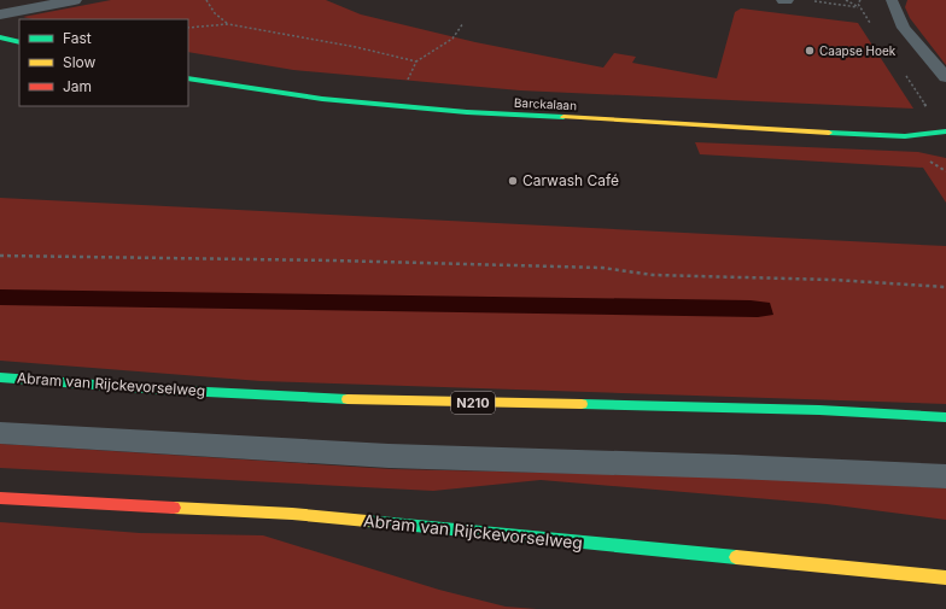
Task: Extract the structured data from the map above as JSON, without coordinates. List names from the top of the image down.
{
  "streets": {
    "main road": ["Barckalaan", "Abram van Rijckevorselweg", "N210"]
  },
  "places": ["Caapse Hoek", "Carwash Café"],
  "legend": ["Fast", "Slow", "Jam"]
}
